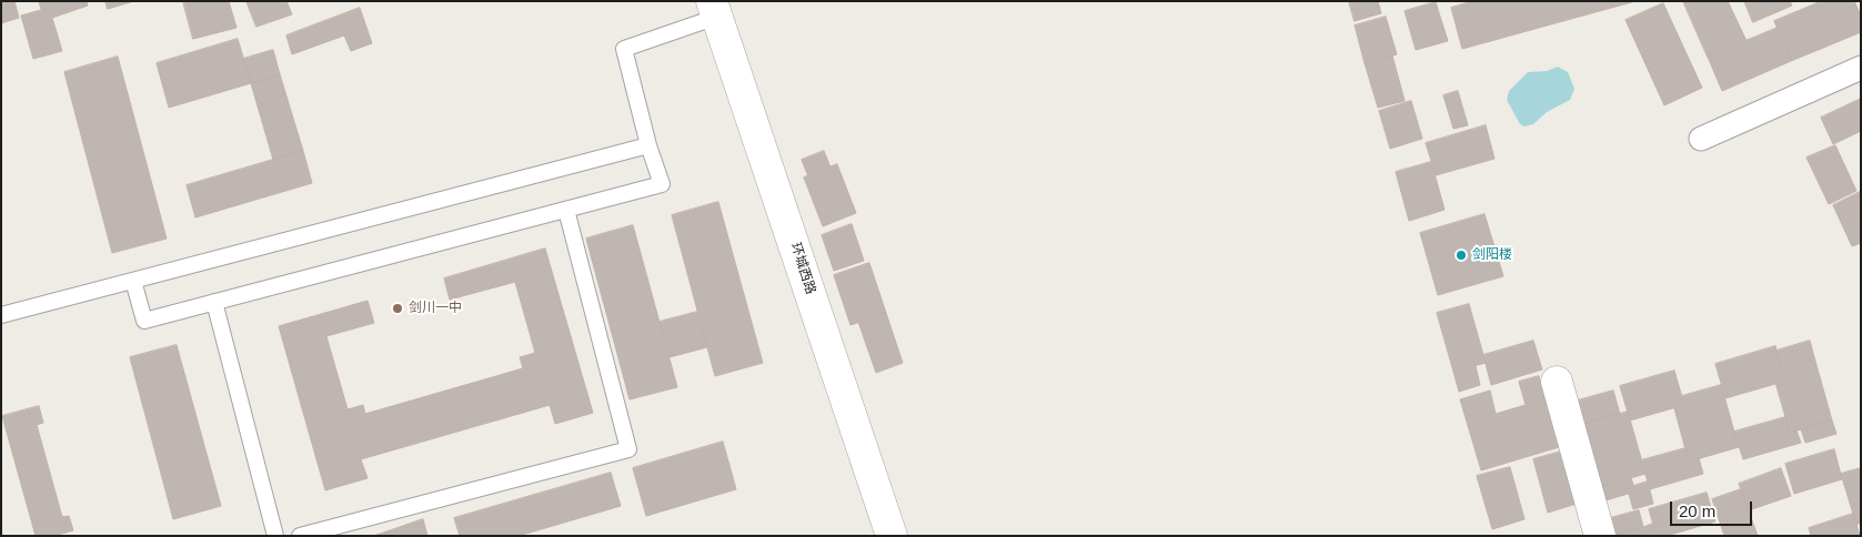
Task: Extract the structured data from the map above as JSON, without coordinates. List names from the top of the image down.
{
  "streets": {
    "street": ["环城西路"]
  },
  "places": ["剑阳楼", "剑川一中"],
  "scale_bar": "20 m"
}
